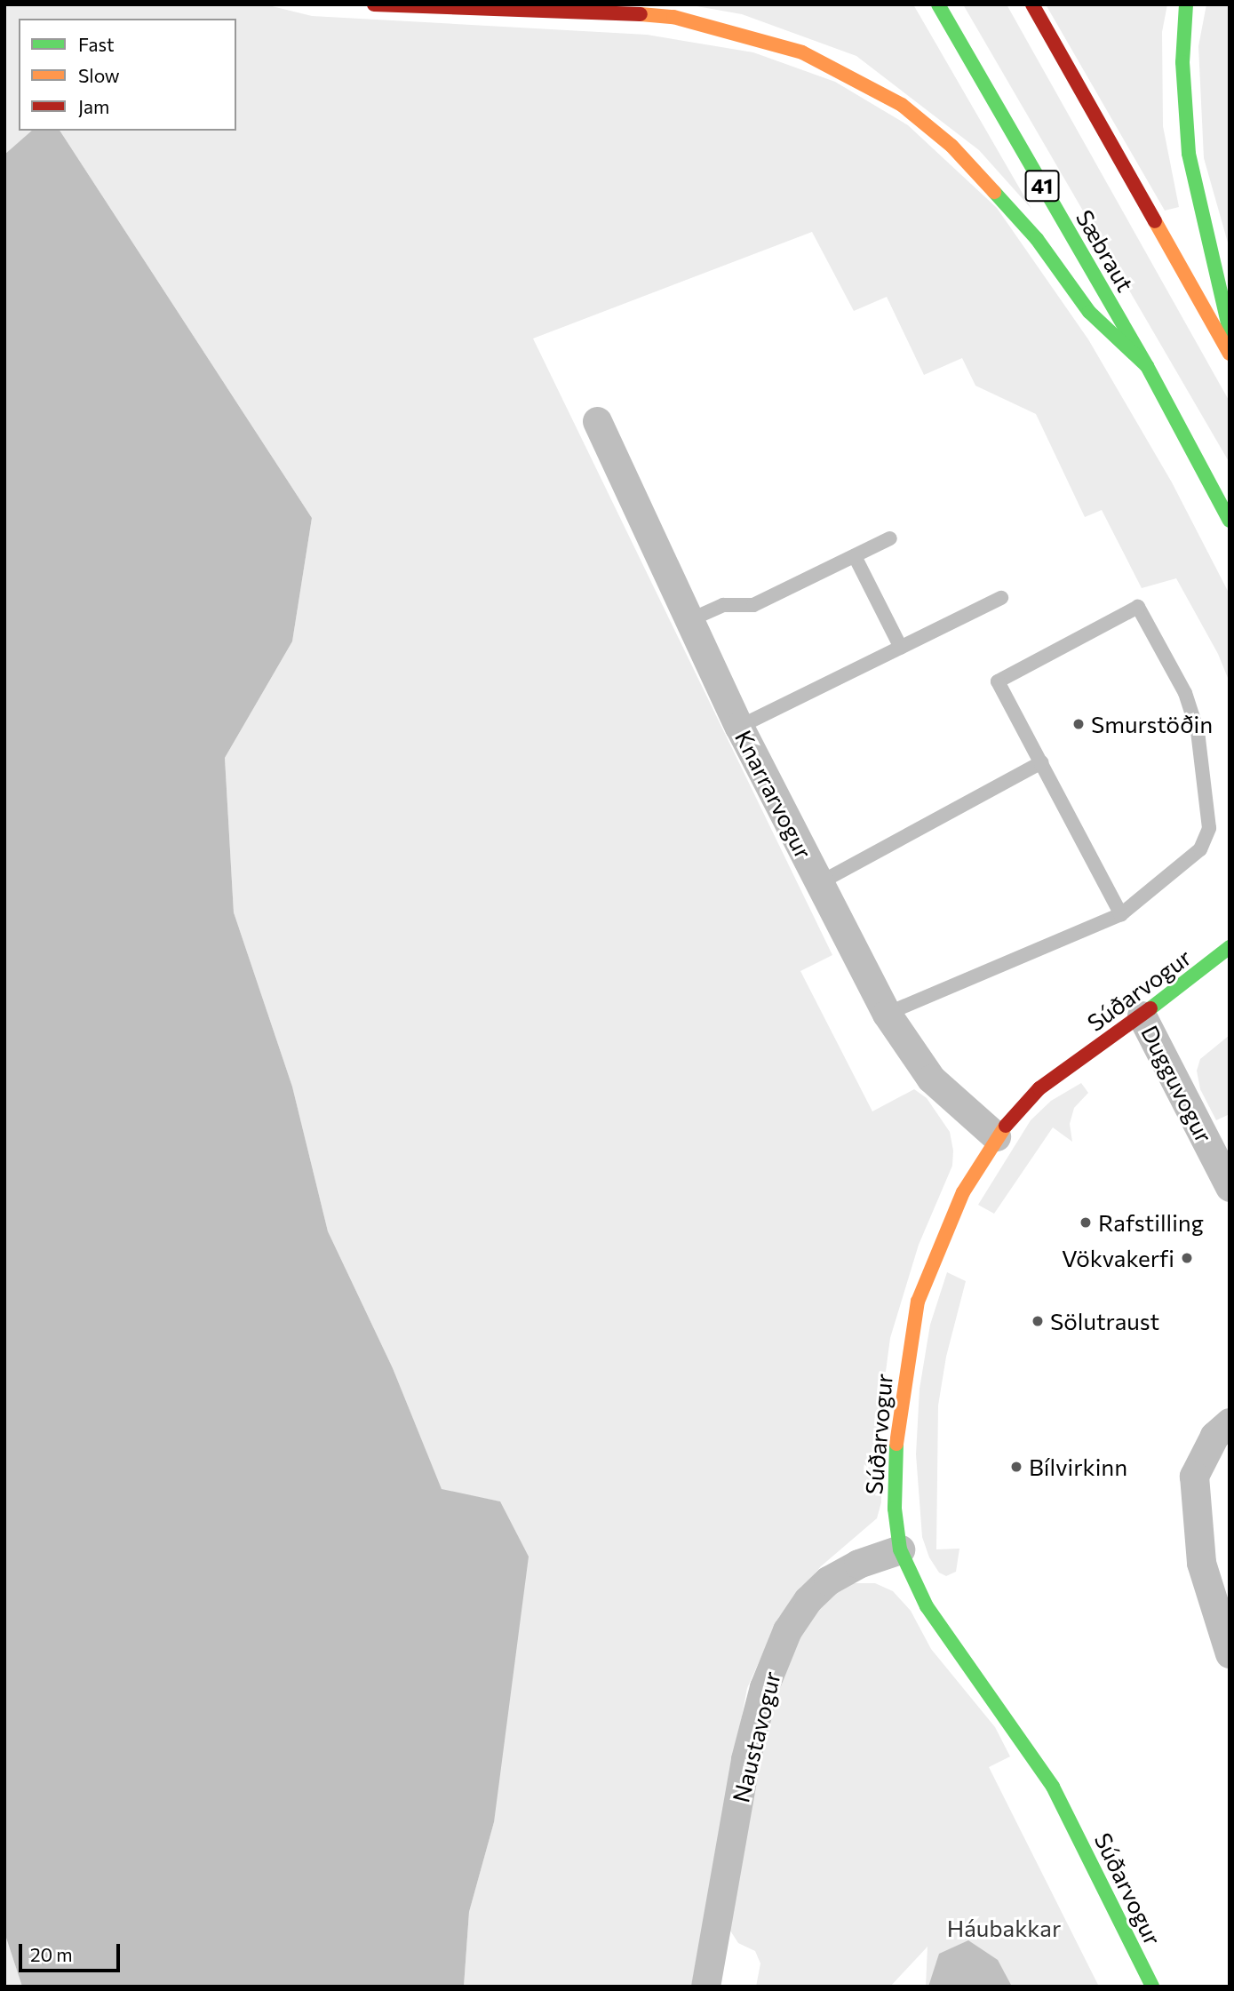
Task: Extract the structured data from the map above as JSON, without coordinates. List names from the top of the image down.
{
  "streets": {
    "main road": ["41", "Sæbraut", "Súðarvogur"],
    "street": ["Knarrarvogur", "Dugguvogur", "Naustavogur"]
  },
  "crossings": [
    ["Knarrarvogur", "Súðarvogur"],
    ["Súðarvogur", "Dugguvogur"],
    ["Súðarvogur", "Naustavogur"]
  ],
  "parks": ["Háubakkar"],
  "places": [
    "Smurstöðin",
    "Rafstilling",
    "Vökvakerfi",
    "Sölutraust",
    "Bílvirkinn"
  ],
  "legend": ["Fast", "Slow", "Jam"],
  "scale_bar": "20 m"
}
